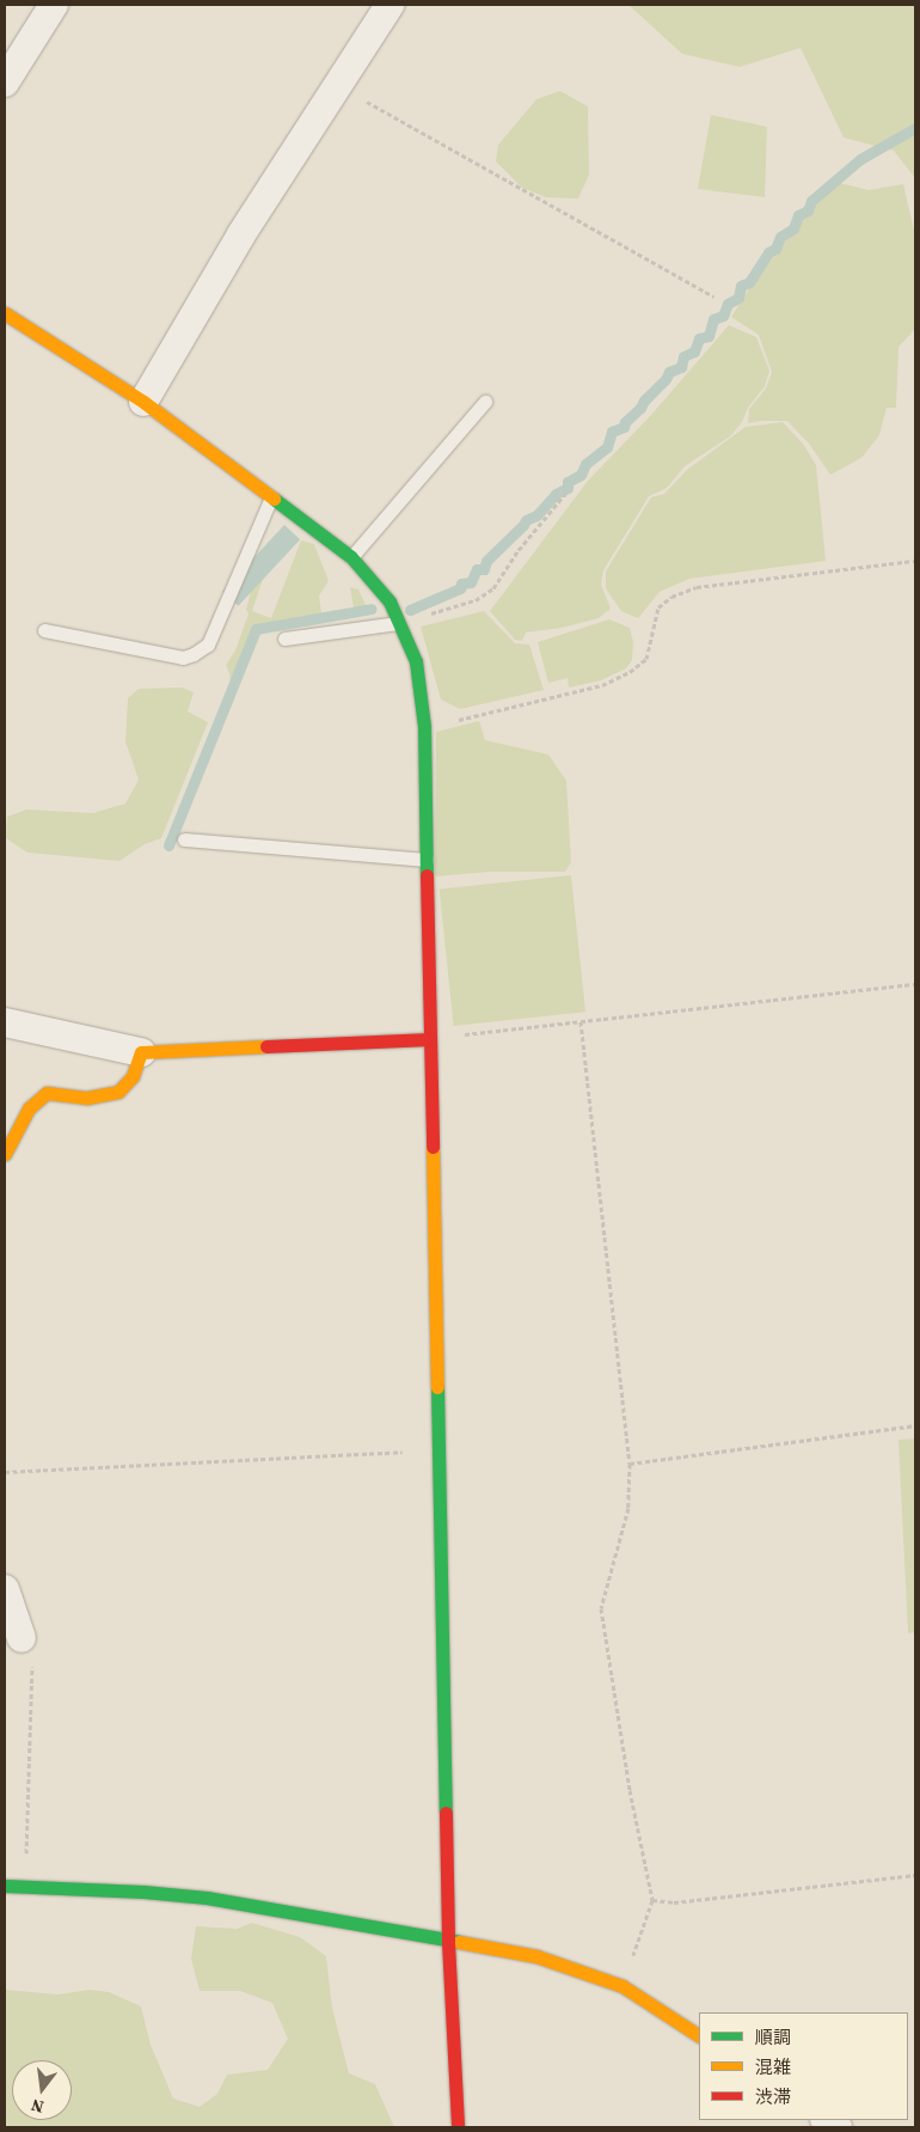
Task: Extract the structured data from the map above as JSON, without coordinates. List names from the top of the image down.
{
  "legend": ["順調", "混雑", "渋滞"],
  "north": "bottom"
}
